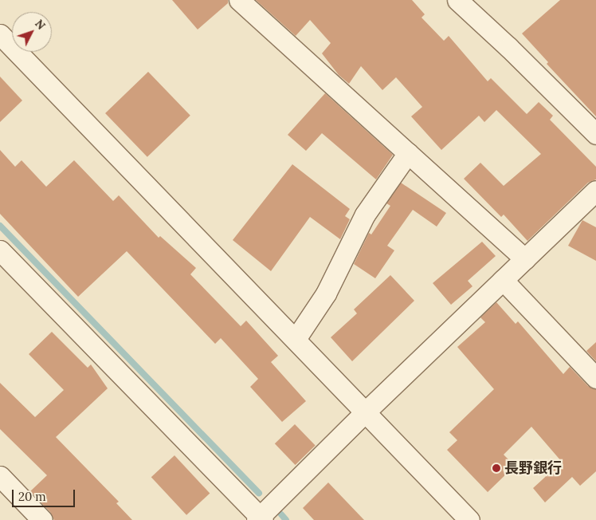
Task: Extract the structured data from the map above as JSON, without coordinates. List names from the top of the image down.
{
  "places": ["長野銀行"],
  "scale_bar": "20 m",
  "north": "top right"
}
